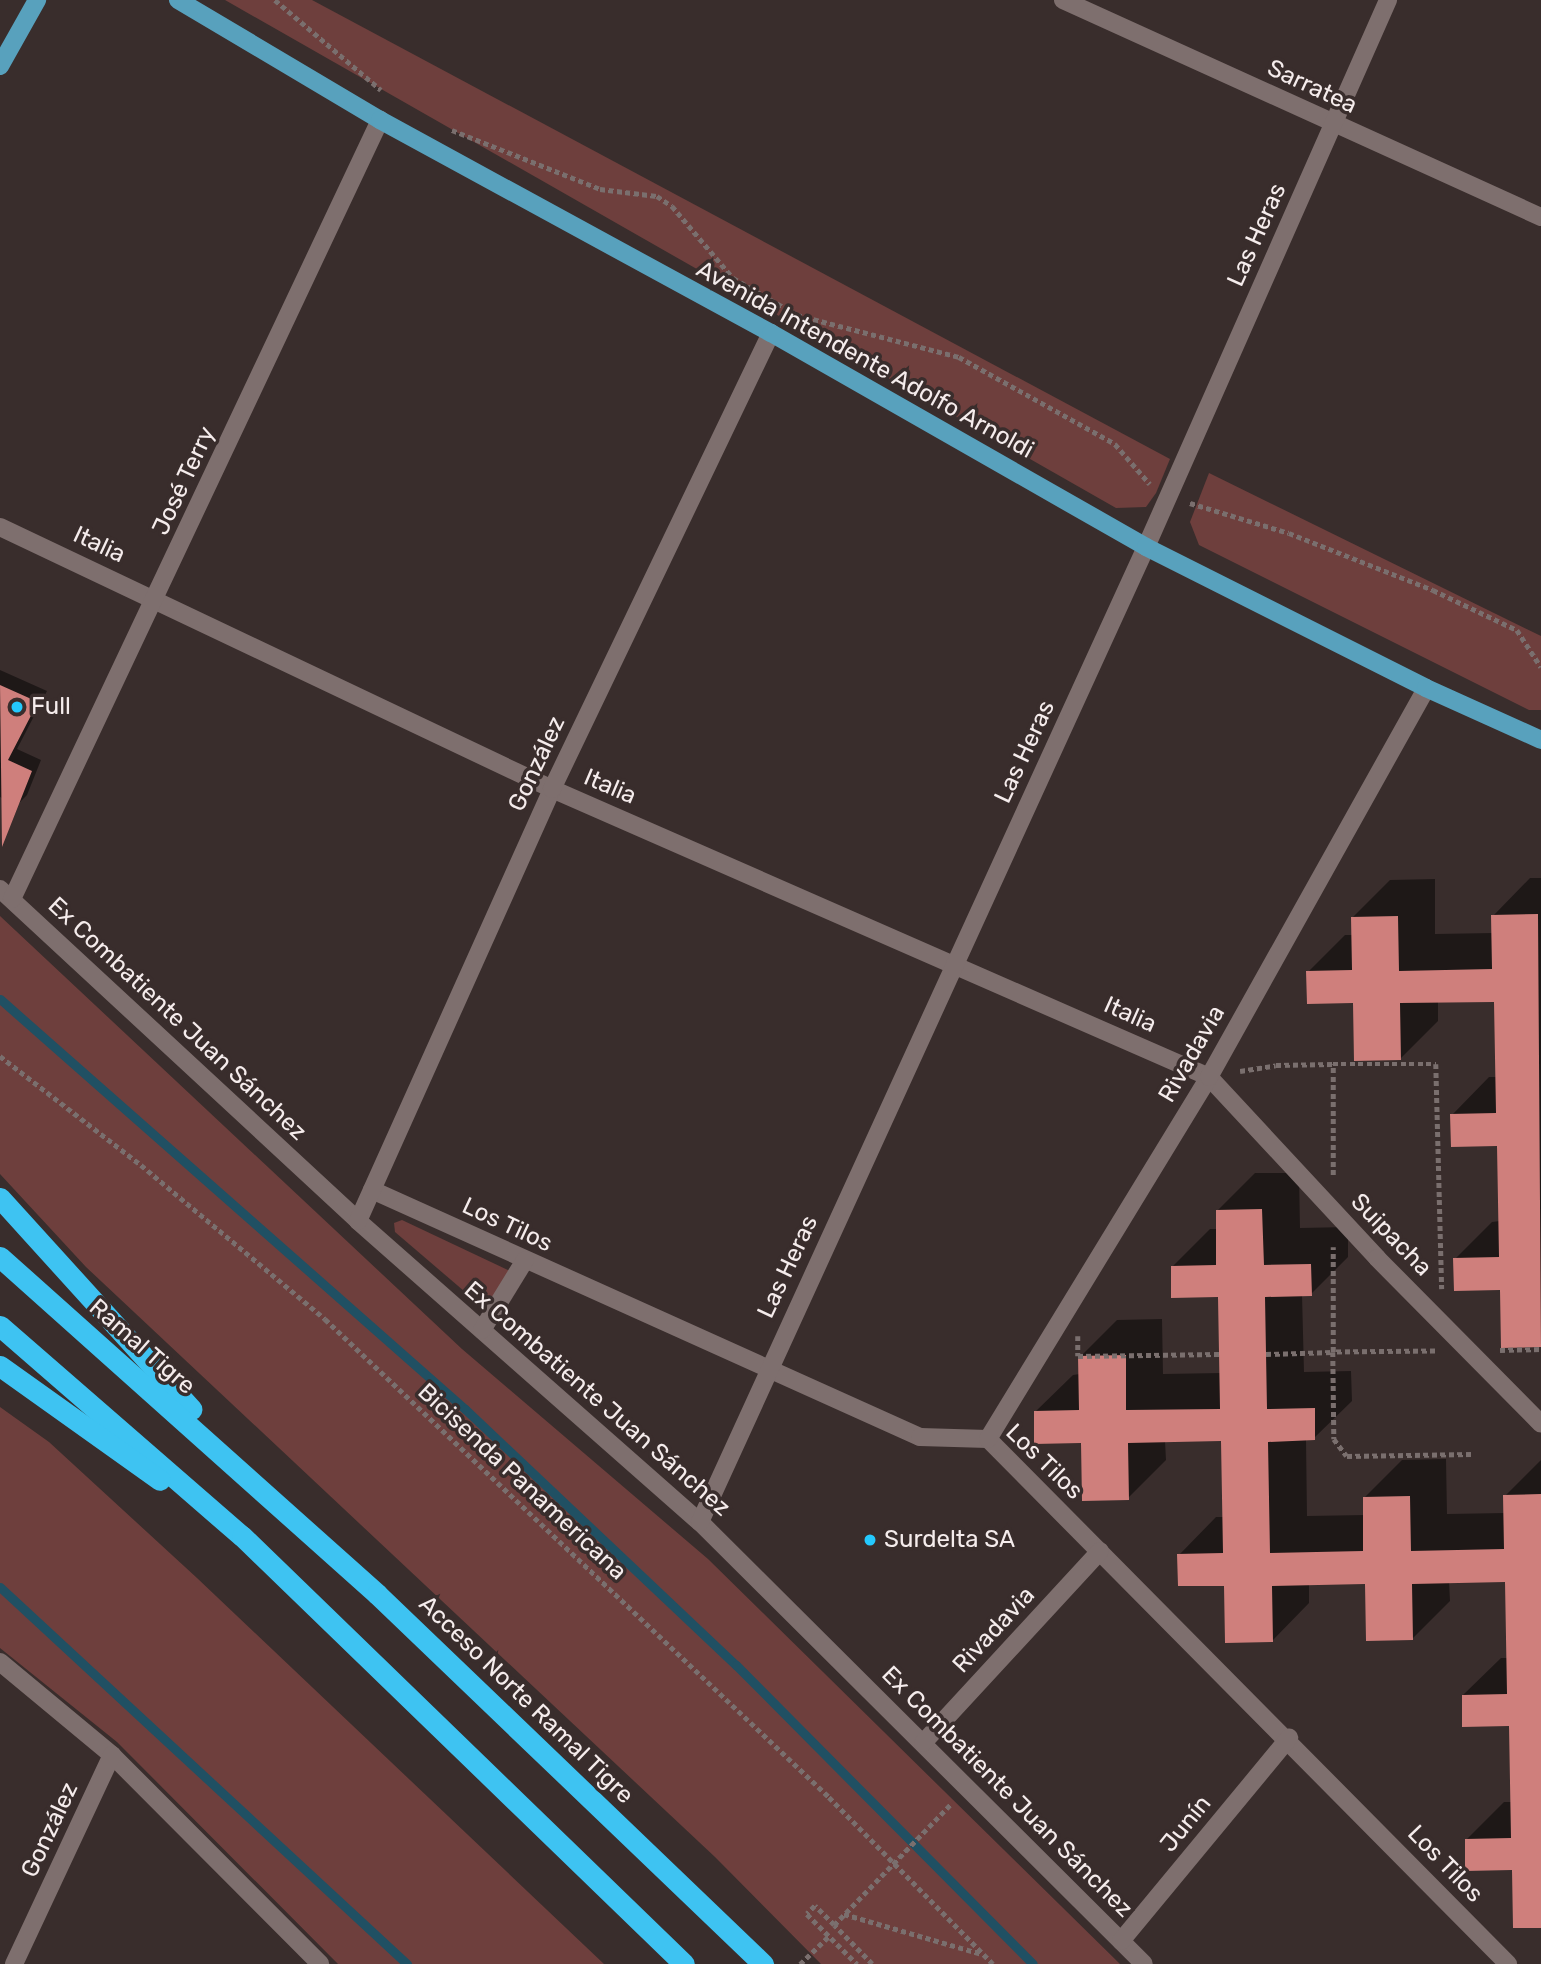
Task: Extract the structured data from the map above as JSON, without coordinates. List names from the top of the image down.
{
  "streets": {
    "highway": ["Ramal Tigre", "Acceso Norte Ramal Tigre"],
    "main road": ["Avenida Intendente Adolfo Arnoldi"],
    "street": [
      "Sarratea",
      "Las Heras",
      "José Terry",
      "Italia",
      "González",
      "Ex Combatiente Juan Sánchez",
      "Rivadavia",
      "Los Tilos",
      "Suipacha",
      "Junín"
    ],
    "path": ["Bicisenda Panamericana"]
  },
  "crossings": [
    ["Sarratea", "Las Heras"],
    ["Las Heras", "Avenida Intendente Adolfo Arnoldi"],
    ["Las Heras", "Italia"],
    ["Las Heras", "Ex Combatiente Juan Sánchez"],
    ["Las Heras", "Los Tilos"],
    ["Avenida Intendente Adolfo Arnoldi", "José Terry"],
    ["Avenida Intendente Adolfo Arnoldi", "González"],
    ["Avenida Intendente Adolfo Arnoldi", "Rivadavia"],
    ["José Terry", "Italia"],
    ["José Terry", "Ex Combatiente Juan Sánchez"],
    ["Italia", "González"],
    ["Italia", "Rivadavia"],
    ["Italia", "Suipacha"],
    ["González", "Ex Combatiente Juan Sánchez"],
    ["González", "Los Tilos"],
    ["Ex Combatiente Juan Sánchez", "Rivadavia"],
    ["Ex Combatiente Juan Sánchez", "Junín"],
    ["Rivadavia", "Los Tilos"],
    ["Rivadavia", "Suipacha"],
    ["Los Tilos", "Junín"],
    ["Ramal Tigre", "Acceso Norte Ramal Tigre"]
  ],
  "places": ["Full", "Surdelta SA"]
}
